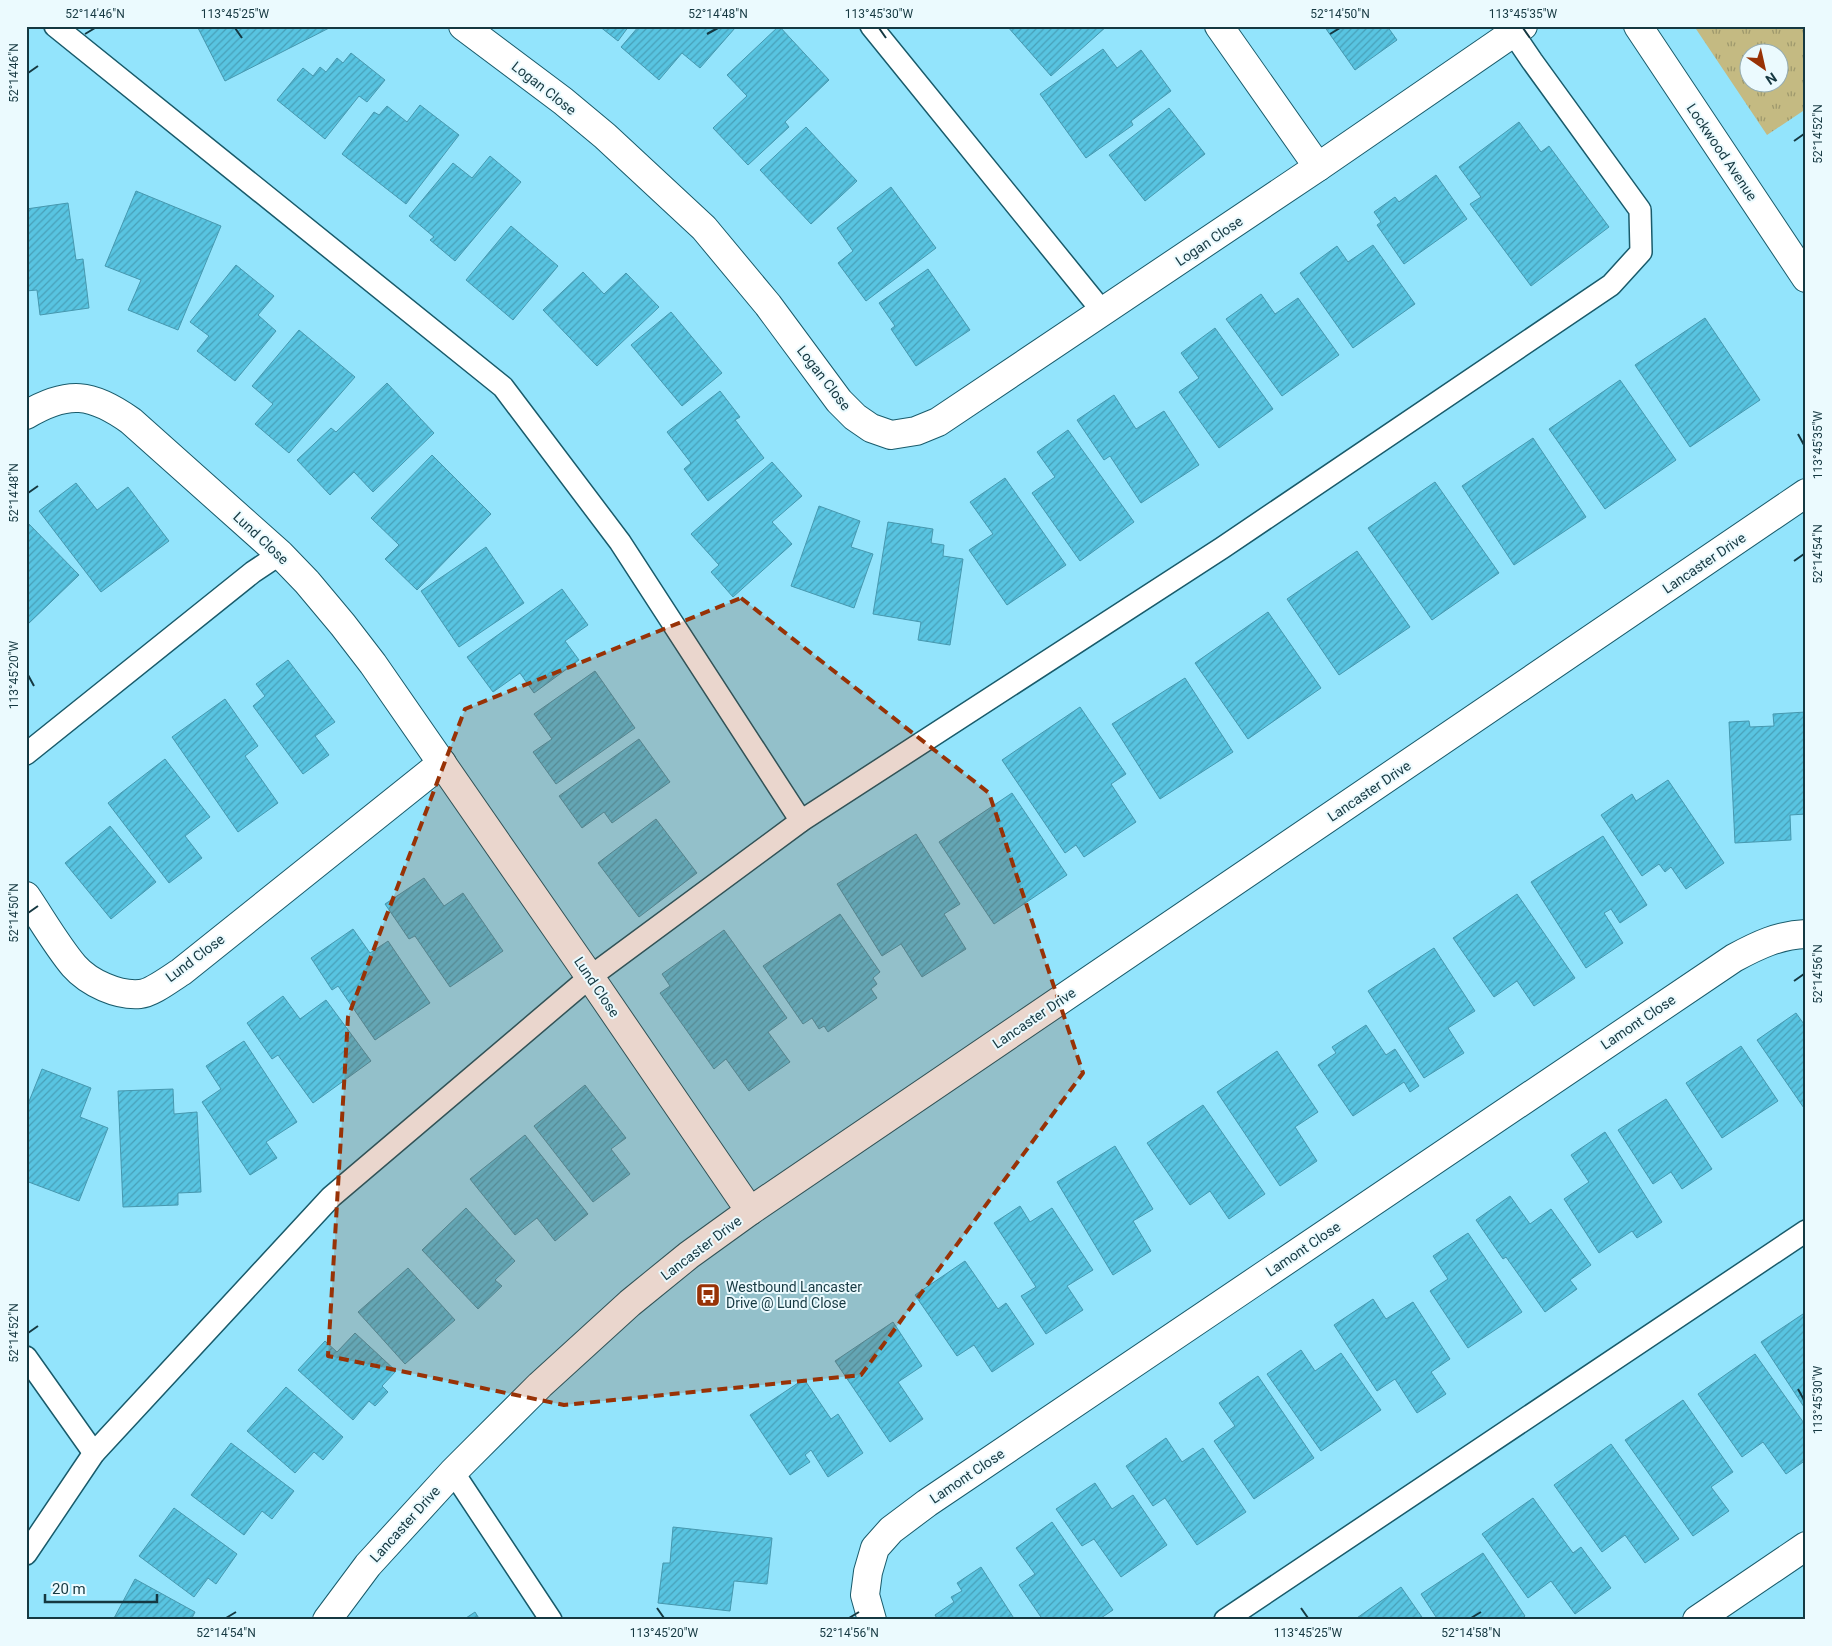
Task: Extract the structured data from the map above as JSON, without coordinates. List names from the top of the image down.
{
  "streets": {
    "street": [
      "Logan Close",
      "Lockwood Avenue",
      "Lund Close",
      "Lancaster Drive",
      "Lamont Close"
    ]
  },
  "crossings": [
    ["Lund Close", "Lancaster Drive"]
  ],
  "places": {
    "bus stop": ["Westbound Lancaster Drive @ Lund Close"]
  },
  "scale_bar": "20 m",
  "north": "bottom right",
  "coordinates": [
    "52°14'46\"N",
    "113°45'25\"W",
    "52°14'48\"N",
    "113°45'30\"W",
    "52°14'50\"N",
    "113°45'35\"W",
    "52°14'52\"N",
    "52°14'54\"N",
    "113°45'20\"W",
    "52°14'56\"N",
    "52°14'58\"N"
  ]
}
